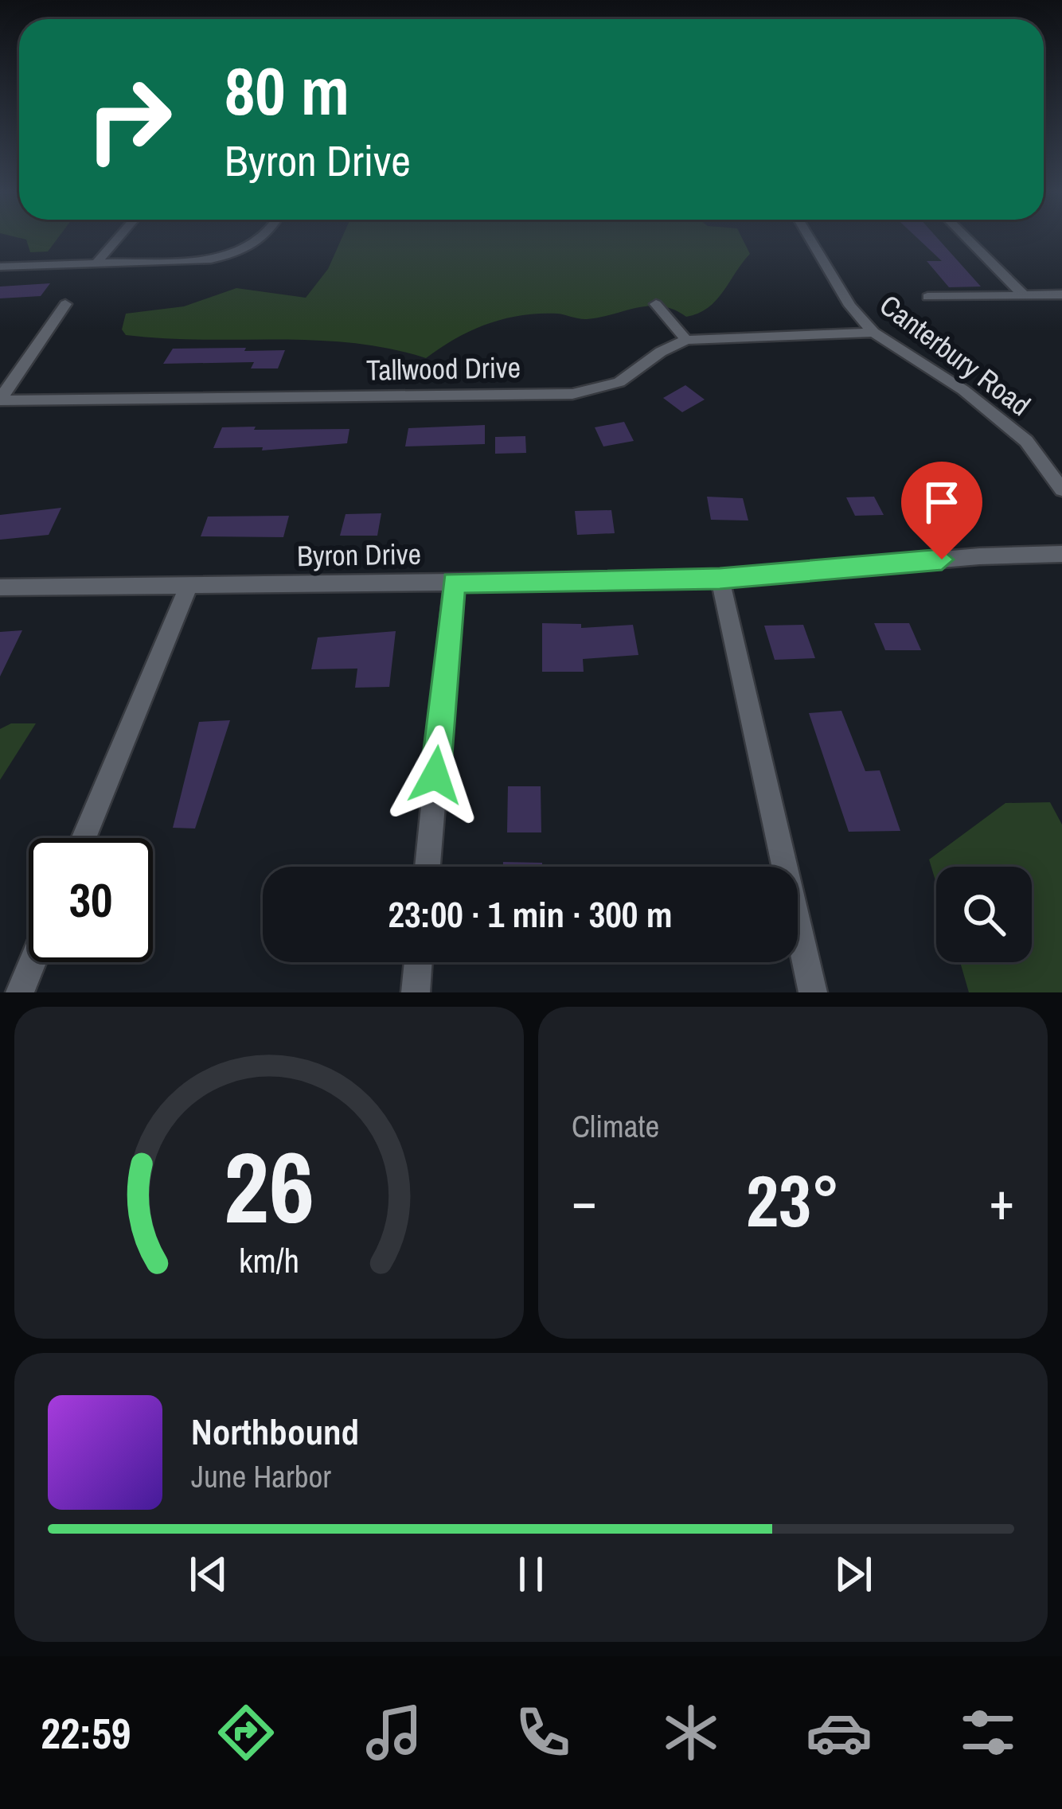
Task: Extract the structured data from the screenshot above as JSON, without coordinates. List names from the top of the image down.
{
  "streets": {
    "street": ["Canterbury Road", "Tallwood Drive", "Byron Drive"]
  },
  "crossings": [
    ["Canterbury Road", "Tallwood Drive"]
  ],
  "page": {
    "turn": ["80 m", "Byron Drive"],
    "limit": "30",
    "trip": "23:00 · 1 min · 300 m",
    "tile": "Climate",
    "heat": ["−", "23°", "+"],
    "song": ["Northbound", "June Harbor"],
    "tabs": "22:59",
    "gauge": ["26", "km/h"]
  }
}
